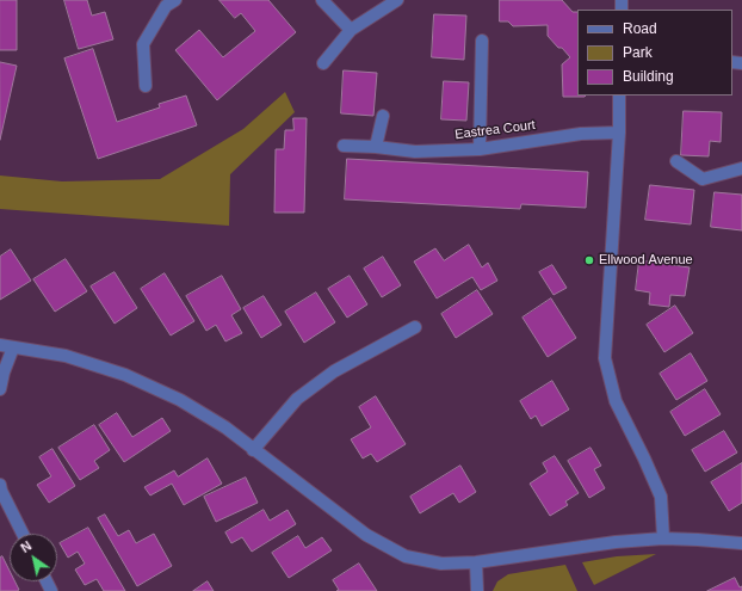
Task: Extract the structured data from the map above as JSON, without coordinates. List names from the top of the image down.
{
  "streets": {
    "street": ["Eastrea Court"]
  },
  "places": ["Ellwood Avenue"],
  "legend": ["Road", "Park", "Building"],
  "north": "top left"
}
